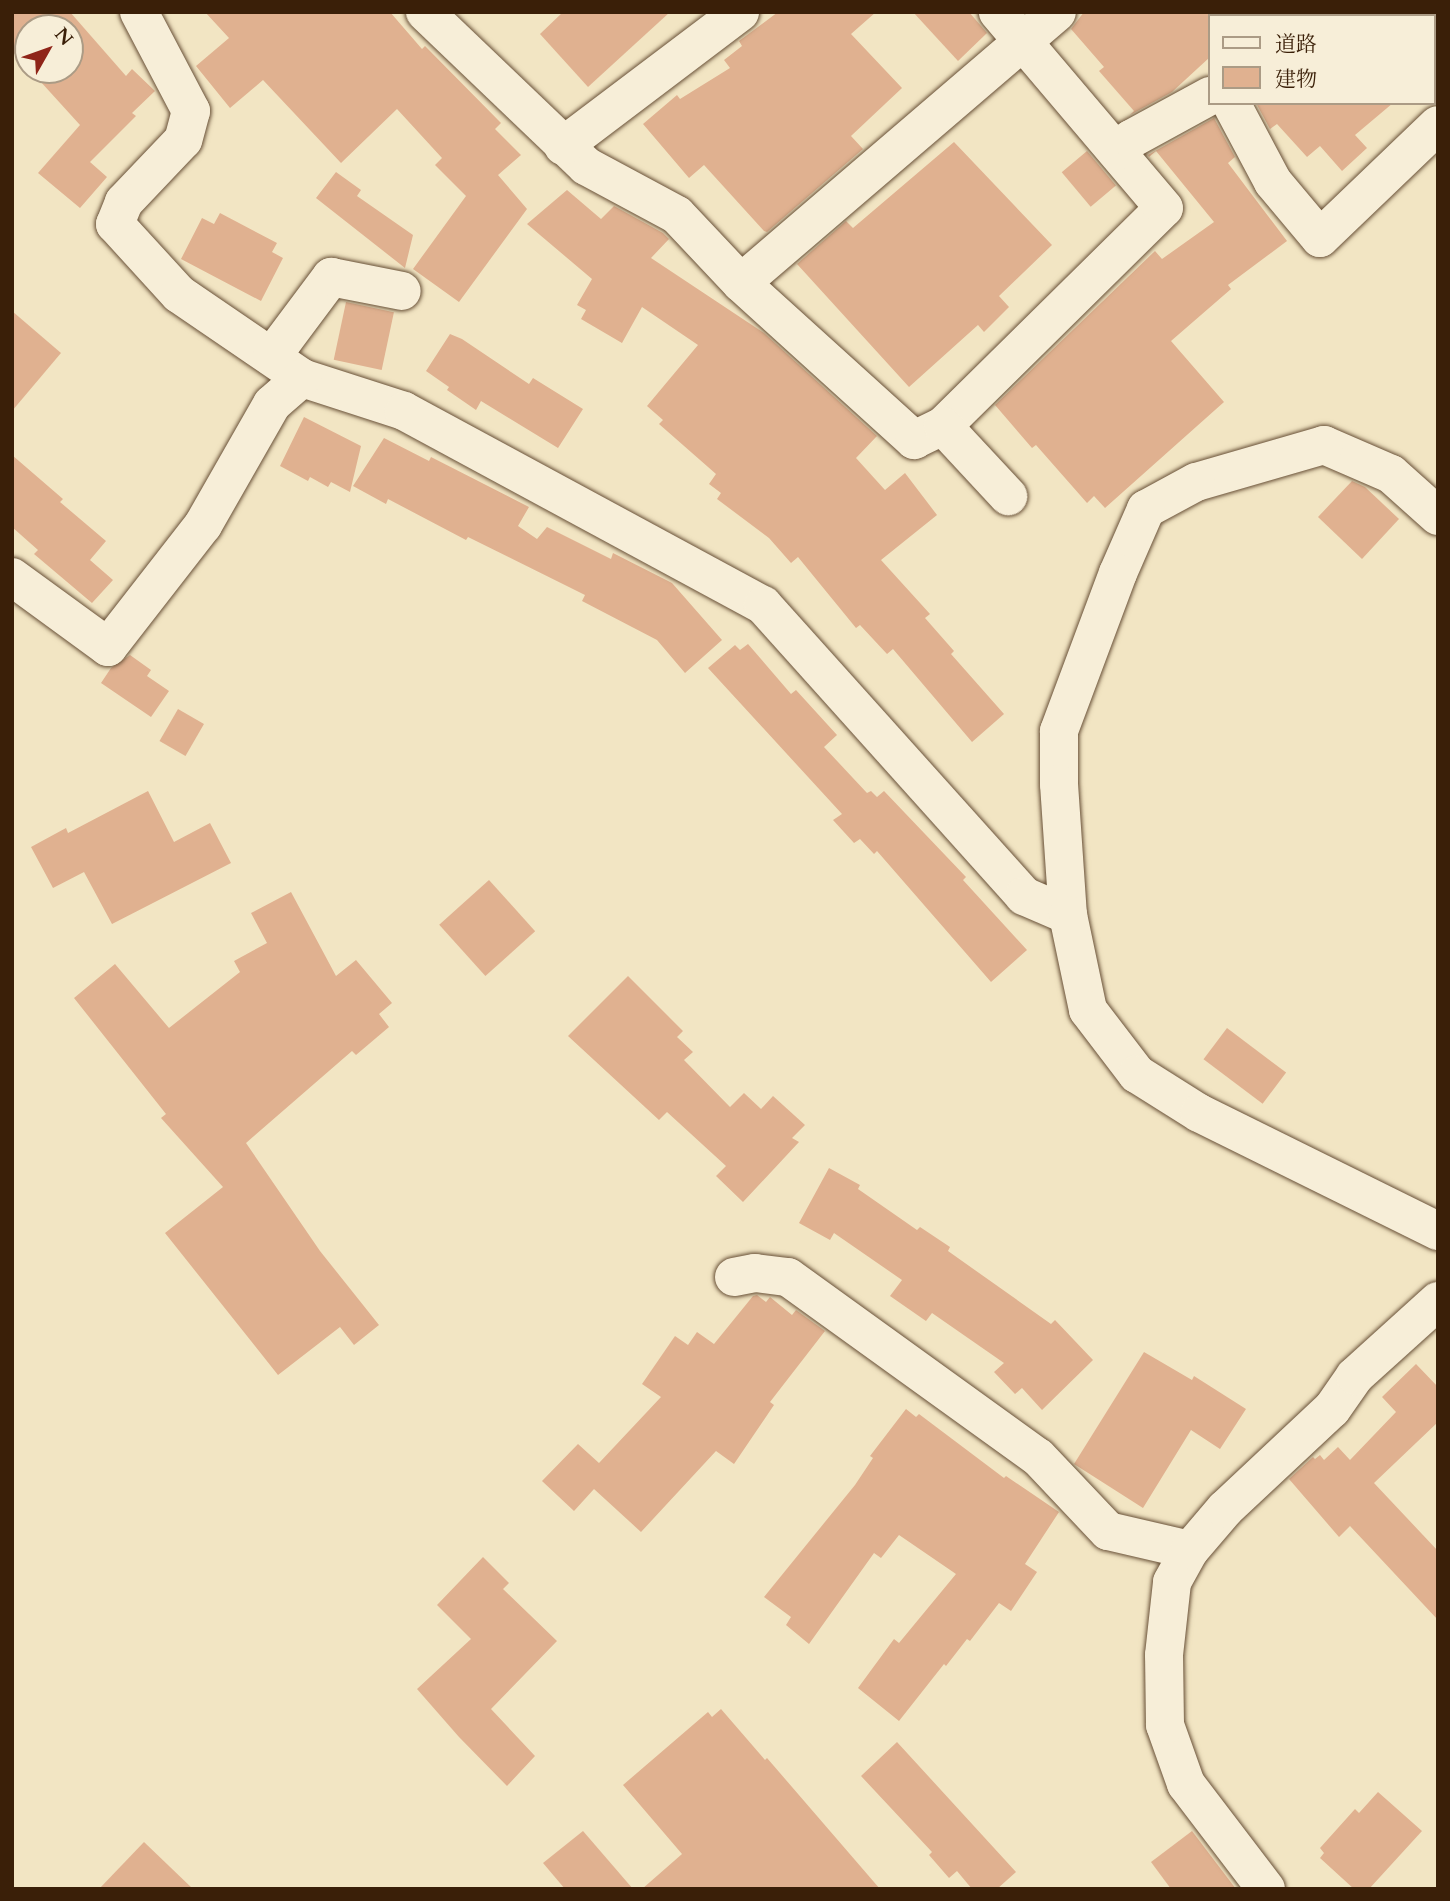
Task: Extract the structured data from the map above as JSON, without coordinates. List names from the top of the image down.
{
  "legend": ["道路", "建物"],
  "north": "top right"
}
